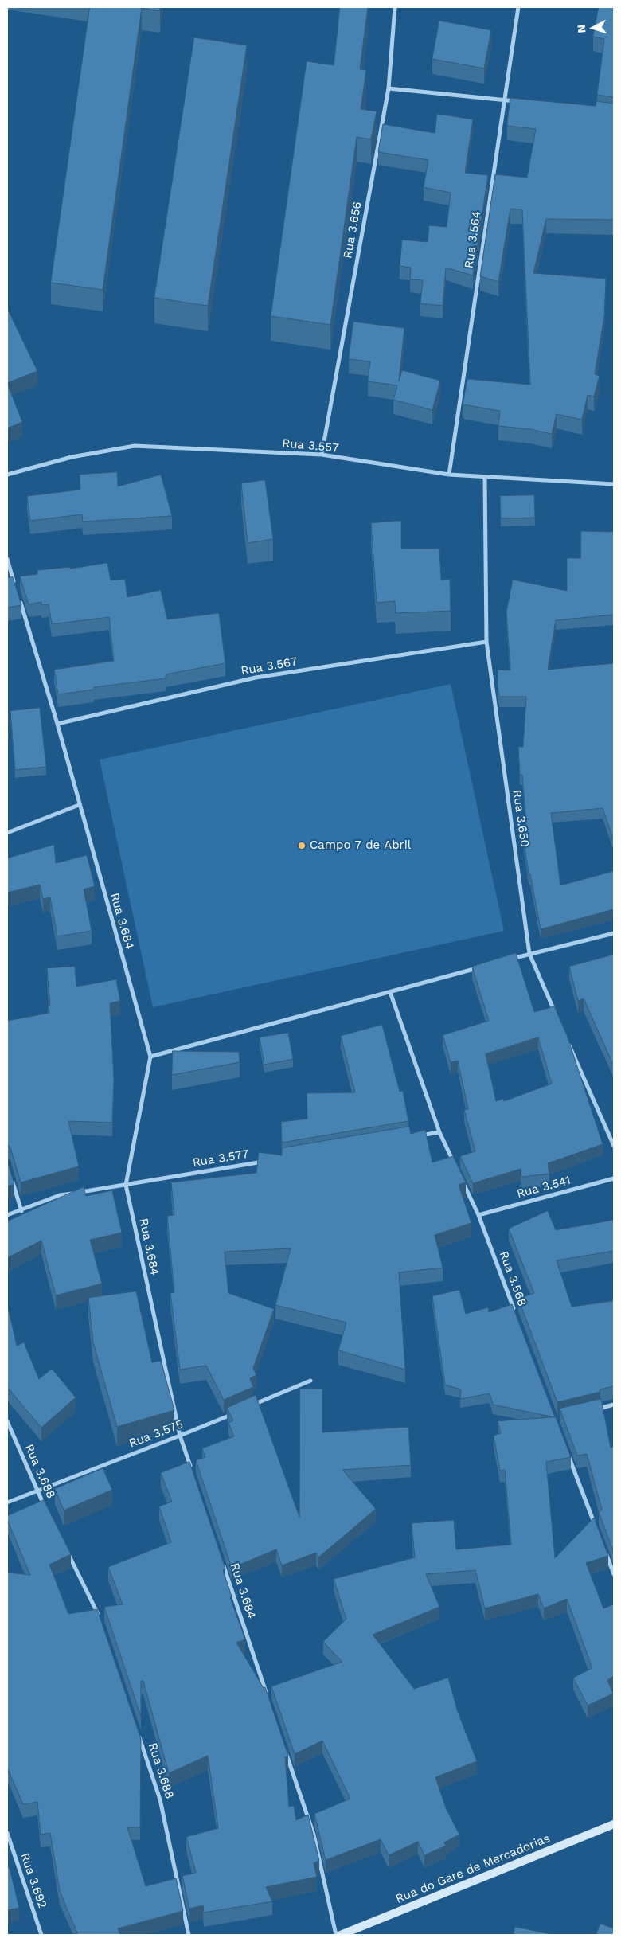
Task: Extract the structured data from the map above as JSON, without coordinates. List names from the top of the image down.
{
  "streets": {
    "street": [
      "Rua 3.656",
      "Rua 3.564",
      "Rua 3.557",
      "Rua 3.567",
      "Rua 3.650",
      "Rua 3.684",
      "Rua 3.577",
      "Rua 3.541",
      "Rua 3.568",
      "Rua 3.575",
      "Rua 3.688",
      "Rua do Gare de Mercadorias",
      "Rua 3.692"
    ]
  },
  "crossings": [
    ["Rua 3.656", "Rua 3.557"],
    ["Rua 3.564", "Rua 3.557"],
    ["Rua 3.557", "Rua 3.650"],
    ["Rua 3.567", "Rua 3.650"],
    ["Rua 3.567", "Rua 3.684"],
    ["Rua 3.684", "Rua 3.577"],
    ["Rua 3.684", "Rua 3.575"],
    ["Rua 3.541", "Rua 3.568"],
    ["Rua 3.575", "Rua 3.688"]
  ],
  "places": ["Campo 7 de Abril"],
  "north": "left"
}
